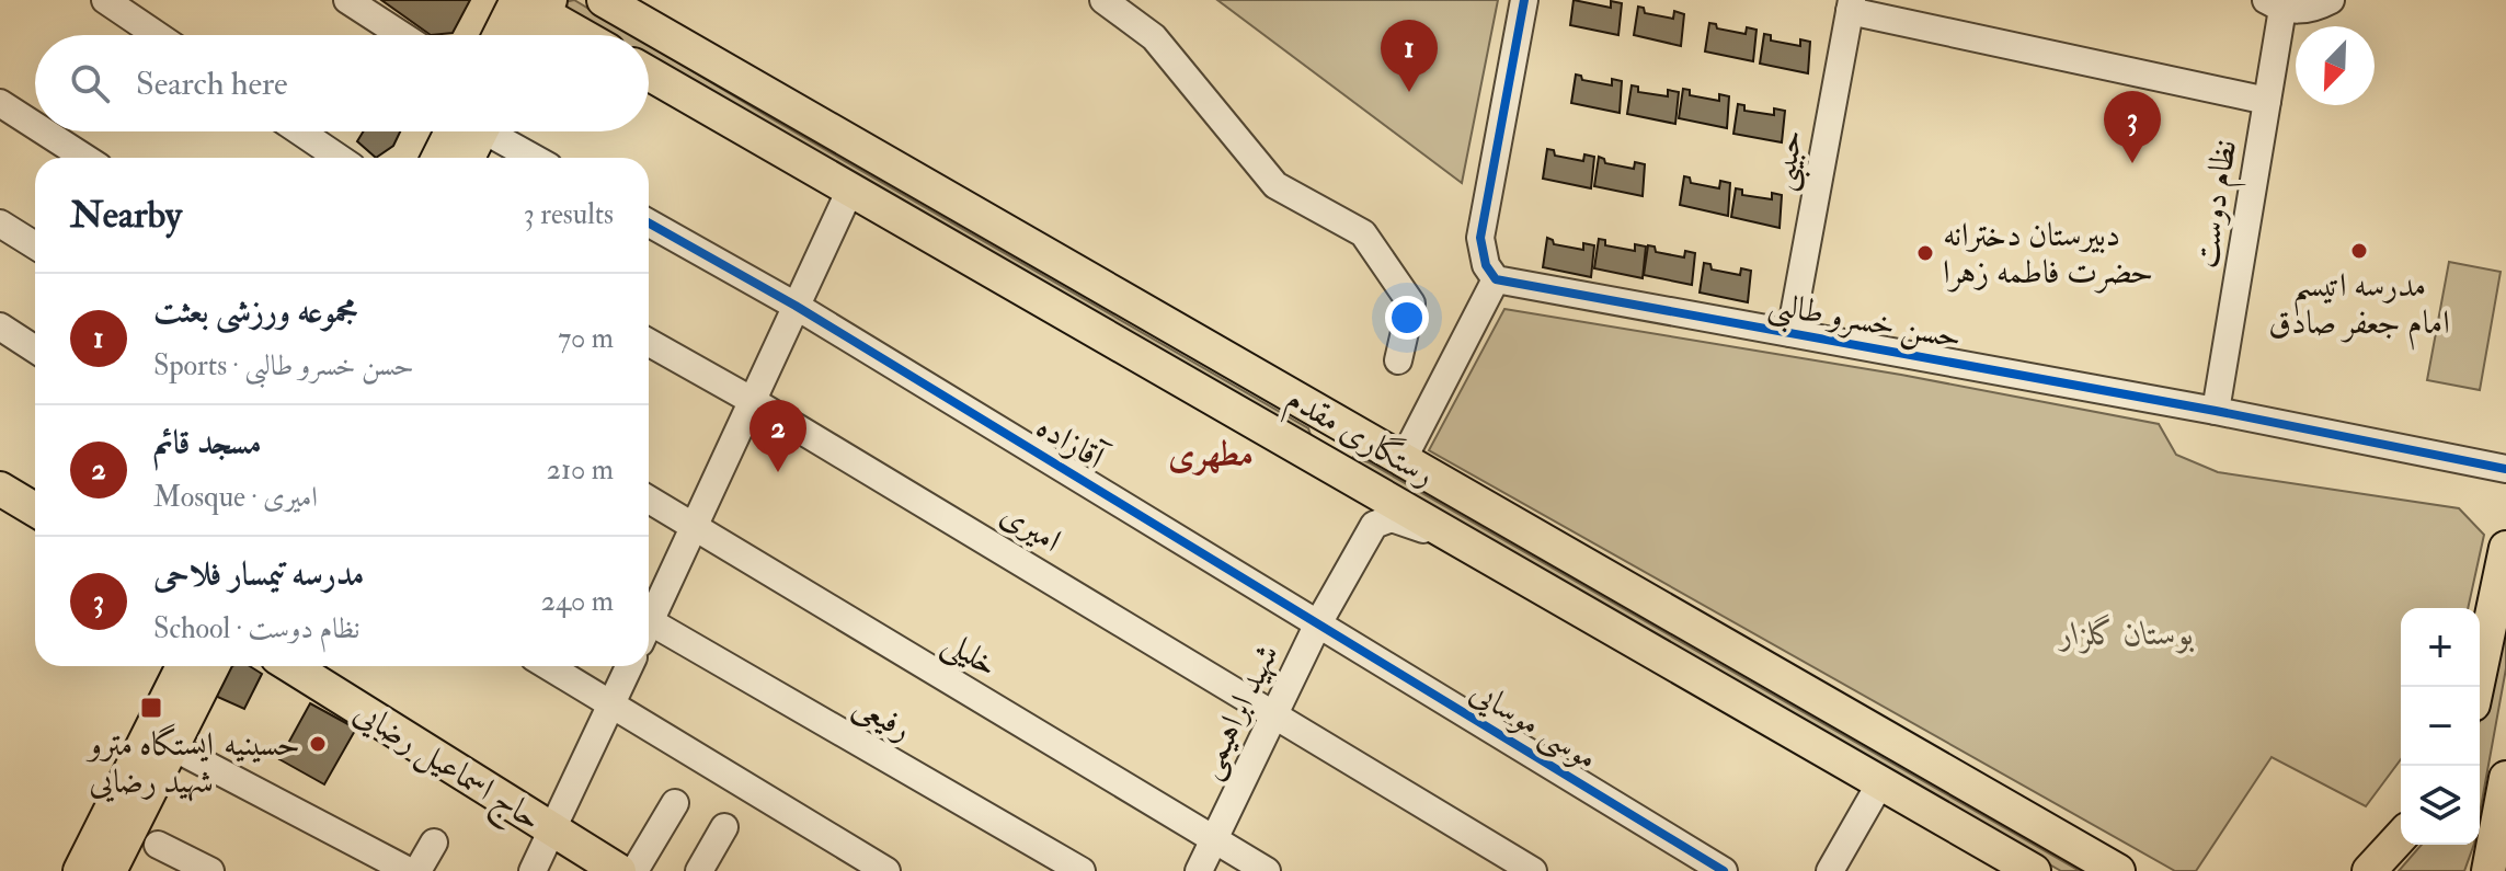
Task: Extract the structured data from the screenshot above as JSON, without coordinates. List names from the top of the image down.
{
  "streets": {
    "main road": ["رستگاری مقدم", "حاج اسماعیل رضایی"],
    "street": [
      "حبیبی",
      "نظام دوست",
      "حسن خسرو طالبی",
      "آقازاده",
      "امیری",
      "خلیلی",
      "شهید ابراهیمی",
      "رفیعی",
      "موسی موسایی"
    ]
  },
  "crossings": [
    ["حبیبی", "حسن خسرو طالبی"],
    ["نظام دوست", "حسن خسرو طالبی"],
    ["رستگاری مقدم", "شهید ابراهیمی"],
    ["آقازاده", "شهید ابراهیمی"],
    ["آقازاده", "موسی موسایی"],
    ["امیری", "شهید ابراهیمی"],
    ["خلیلی", "شهید ابراهیمی"],
    ["شهید ابراهیمی", "موسی موسایی"]
  ],
  "districts": ["مطهری"],
  "parks": ["بوستان گلزار"],
  "places": {
    "other": ["مدرسه اتیسم امام جعفر صادق", "دبیرستان دخترانه حضرت فاطمه زهرا", "حسینیه"],
    "transit": ["ایستگاه مترو شهید رضایی"]
  },
  "north": "bottom left",
  "page": {
    "pins": ["1", "3", "2"],
    "search": "Search here",
    "heading": ["Nearby", "3 results"],
    "list": [
      {
        "mark": "1",
        "name": "مجموعه ورزشی بعثت",
        "note": "Sports · حسن خسرو طالبی",
        "value": "70 m"
      },
      {
        "mark": "2",
        "name": "مسجد قائم",
        "note": "Mosque · امیری",
        "value": "210 m"
      },
      {
        "mark": "3",
        "name": "مدرسه تیمسار فلاحی",
        "note": "School · نظام دوست",
        "value": "240 m"
      }
    ],
    "map_buttons": ["+", "−"]
  }
}
